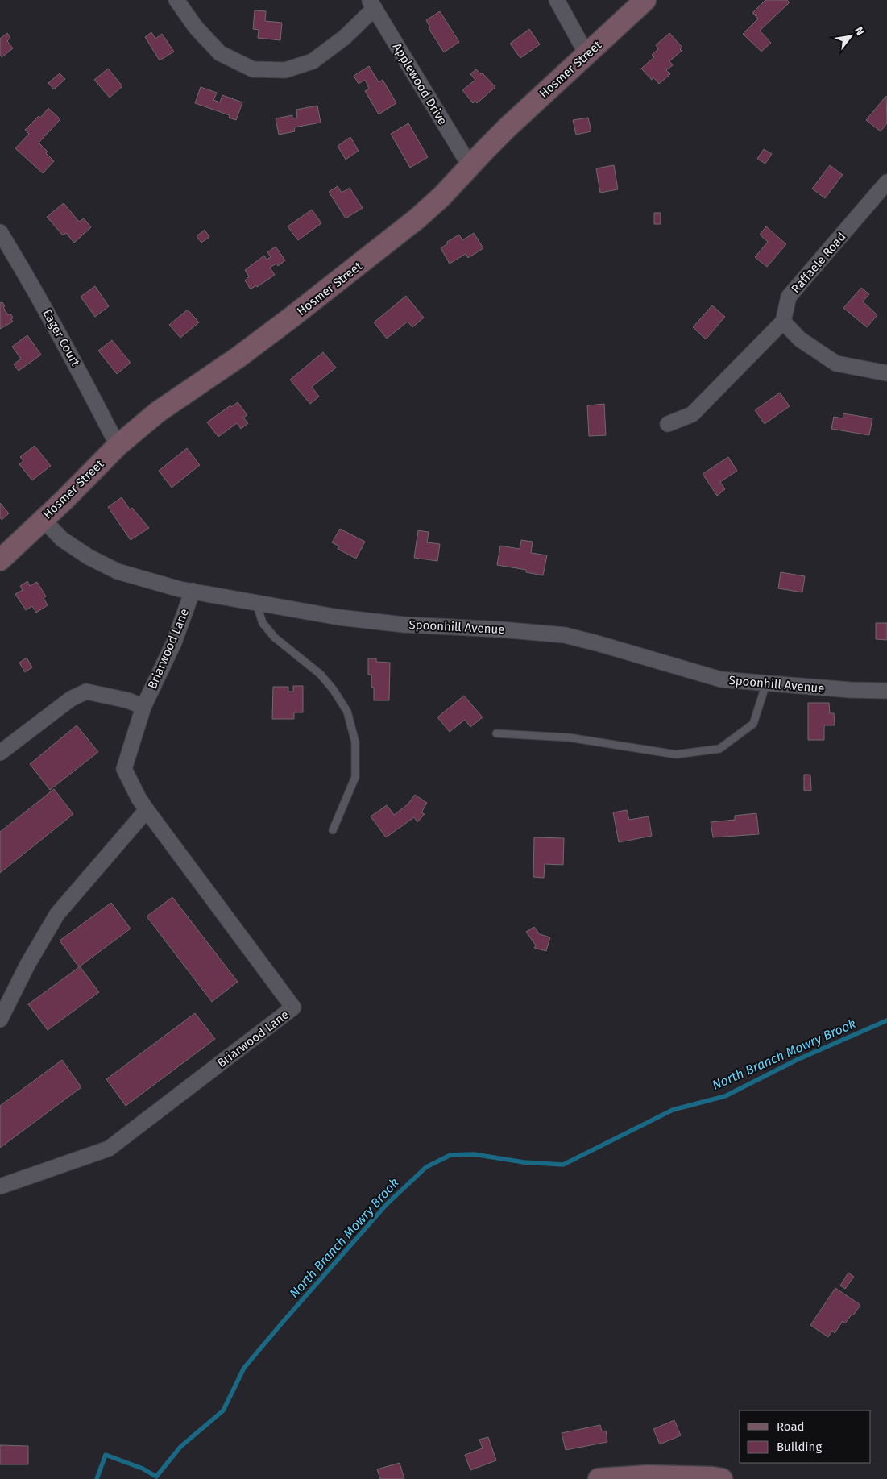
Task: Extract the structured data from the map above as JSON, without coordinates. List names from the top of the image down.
{
  "streets": {
    "street": [
      "Hosmer Street",
      "Applewood Drive",
      "Raffaele Road",
      "Eager Court",
      "Spoonhill Avenue",
      "Briarwood Lane"
    ]
  },
  "crossings": [
    ["Hosmer Street", "Applewood Drive"],
    ["Hosmer Street", "Eager Court"],
    ["Hosmer Street", "Spoonhill Avenue"],
    ["Spoonhill Avenue", "Briarwood Lane"]
  ],
  "water": ["North Branch Mowry Brook"],
  "legend": ["Road", "Building"],
  "north": "top right"
}
